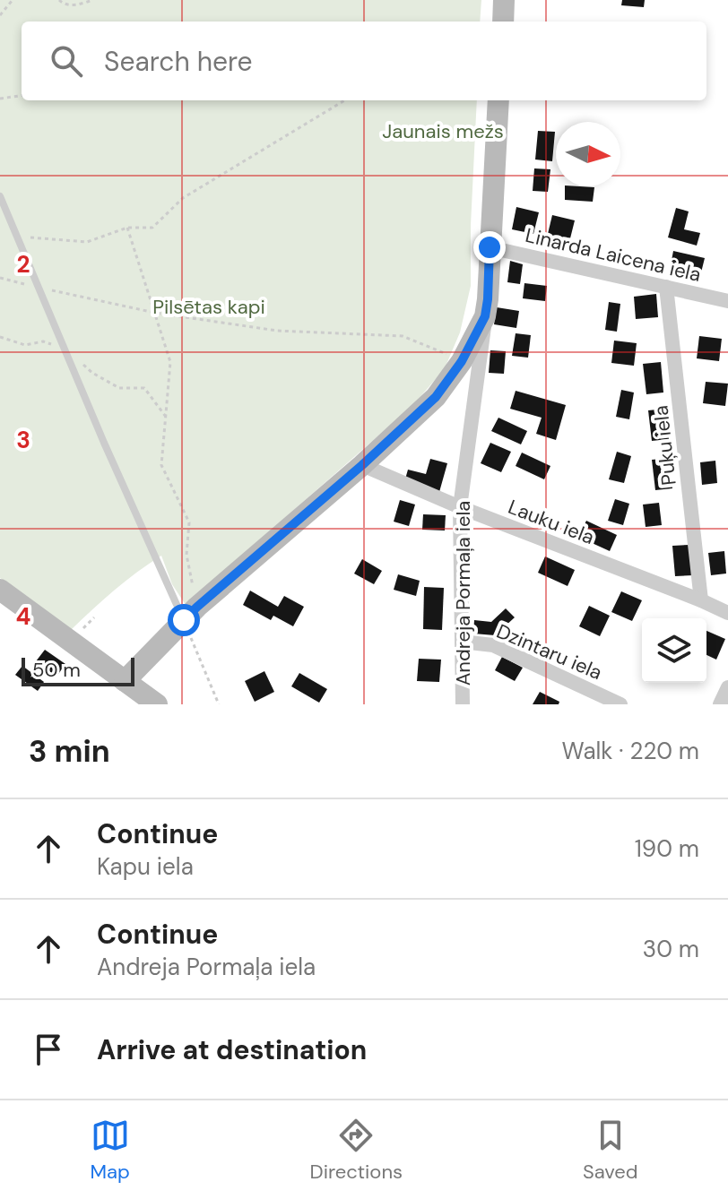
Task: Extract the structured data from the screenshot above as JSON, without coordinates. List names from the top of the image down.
{
  "streets": {
    "street": [
      "Linarda Laicena iela",
      "Puķu iela",
      "Lauku iela",
      "Andreja Pormaļa iela",
      "Dzintaru iela"
    ]
  },
  "crossings": [
    ["Linarda Laicena iela", "Puķu iela"],
    ["Linarda Laicena iela", "Andreja Pormaļa iela"],
    ["Puķu iela", "Lauku iela"],
    ["Lauku iela", "Andreja Pormaļa iela"],
    ["Andreja Pormaļa iela", "Dzintaru iela"]
  ],
  "parks": ["Jaunais mežs", "Pilsētas kapi"],
  "scale_bar": "50 m",
  "north": "right",
  "page": {
    "search": "Search here",
    "scale": "50 m",
    "heading": ["3 min", "Walk · 220 m"],
    "list": [
      ["Continue", "Kapu iela", "190 m"],
      ["Continue", "Andreja Pormaļa iela", "30 m"],
      "Arrive at destination"
    ],
    "nav": ["Map", "Directions", "Saved"]
  },
  "grid": {
    "rows": ["2", "3", "4"]
  }
}
